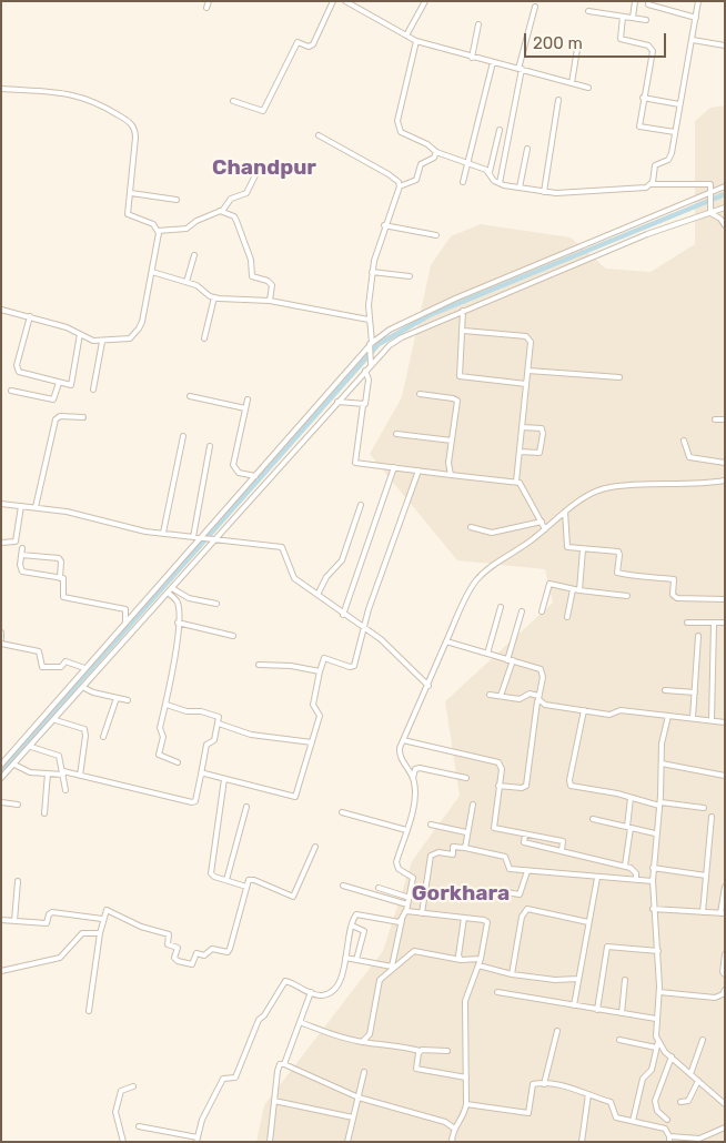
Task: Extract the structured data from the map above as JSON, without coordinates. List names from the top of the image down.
{
  "districts": ["Chandpur", "Gorkhara"],
  "scale_bar": "200 m"
}
